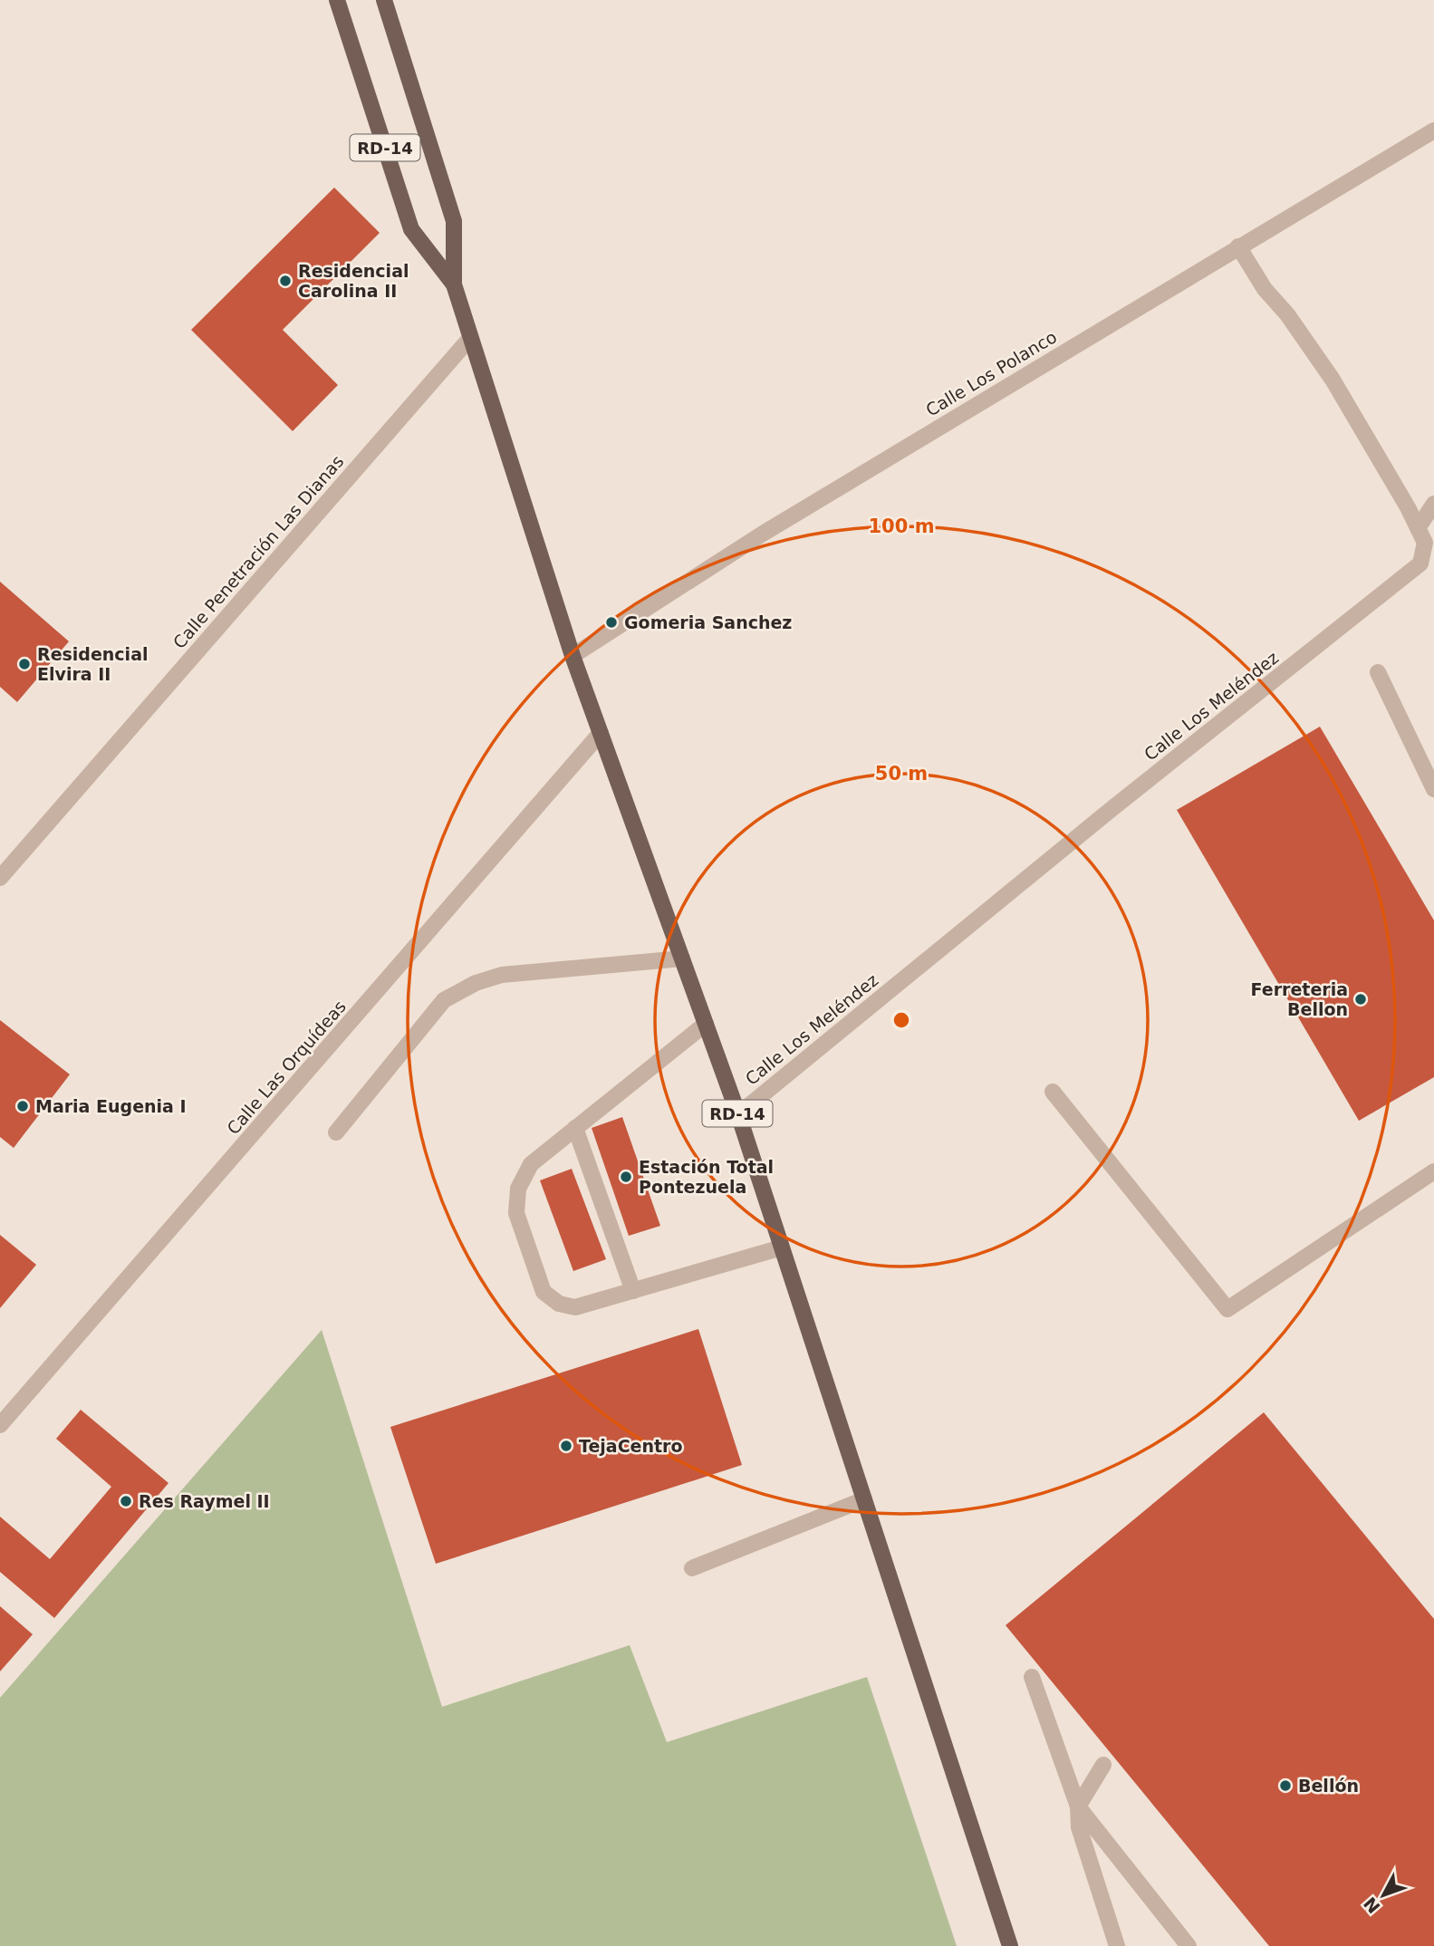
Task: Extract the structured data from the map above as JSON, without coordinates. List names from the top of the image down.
{
  "streets": {
    "main road": ["RD-14"],
    "street": [
      "Calle Los Polanco",
      "Calle Penetración Las Dianas",
      "Calle Los Meléndez",
      "Calle Las Orquídeas"
    ]
  },
  "crossings": [
    ["RD-14", "Calle Los Polanco"],
    ["RD-14", "Calle Penetración Las Dianas"],
    ["RD-14", "Calle Los Meléndez"],
    ["RD-14", "Calle Las Orquídeas"],
    ["Calle Los Polanco", "Calle Los Meléndez"]
  ],
  "places": [
    "Residencial Carolina II",
    "Gomeria Sanchez",
    "Residencial Elvira II",
    "Ferreteria Bellon",
    "Maria Eugenia I",
    "Estación Total Pontezuela",
    "TejaCentro",
    "Res Raymel II",
    "Bellón"
  ],
  "north": "bottom left",
  "rings": ["100 m", "50 m"]
}
